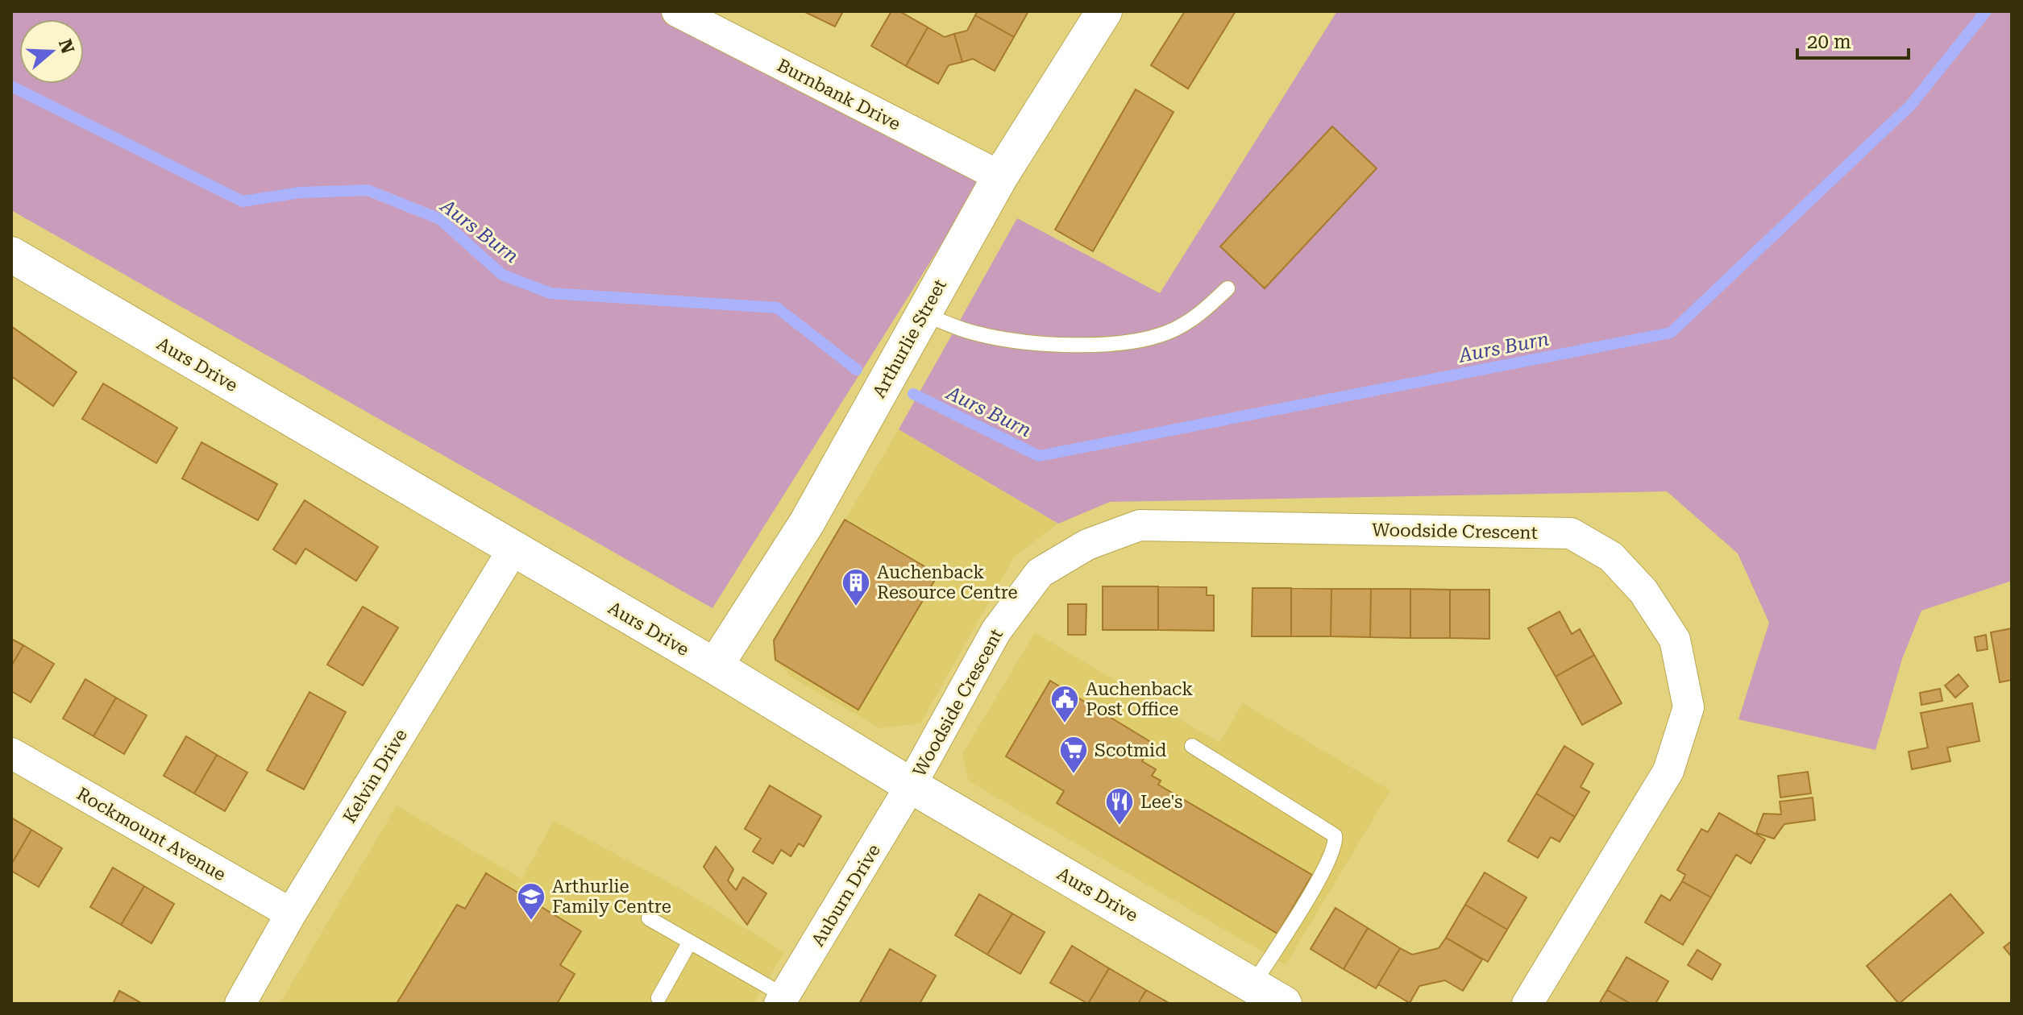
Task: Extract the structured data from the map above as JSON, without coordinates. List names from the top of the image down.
{
  "streets": {
    "street": [
      "Burnbank Drive",
      "Arthurlie Street",
      "Aurs Drive",
      "Woodside Crescent",
      "Kelvin Drive",
      "Rockmount Avenue",
      "Auburn Drive"
    ]
  },
  "crossings": [
    ["Burnbank Drive", "Arthurlie Street"],
    ["Arthurlie Street", "Aurs Drive"],
    ["Aurs Drive", "Woodside Crescent"],
    ["Aurs Drive", "Kelvin Drive"],
    ["Aurs Drive", "Auburn Drive"],
    ["Woodside Crescent", "Auburn Drive"],
    ["Kelvin Drive", "Rockmount Avenue"]
  ],
  "water": ["Aurs Burn"],
  "places": {
    "building": ["Auchenback Resource Centre"],
    "public building": ["Auchenback Post Office"],
    "supermarket": ["Scotmid"],
    "restaurant": ["Lee's"],
    "school or university": ["Arthurlie Family Centre"]
  },
  "scale_bar": "20 m",
  "north": "right"
}
